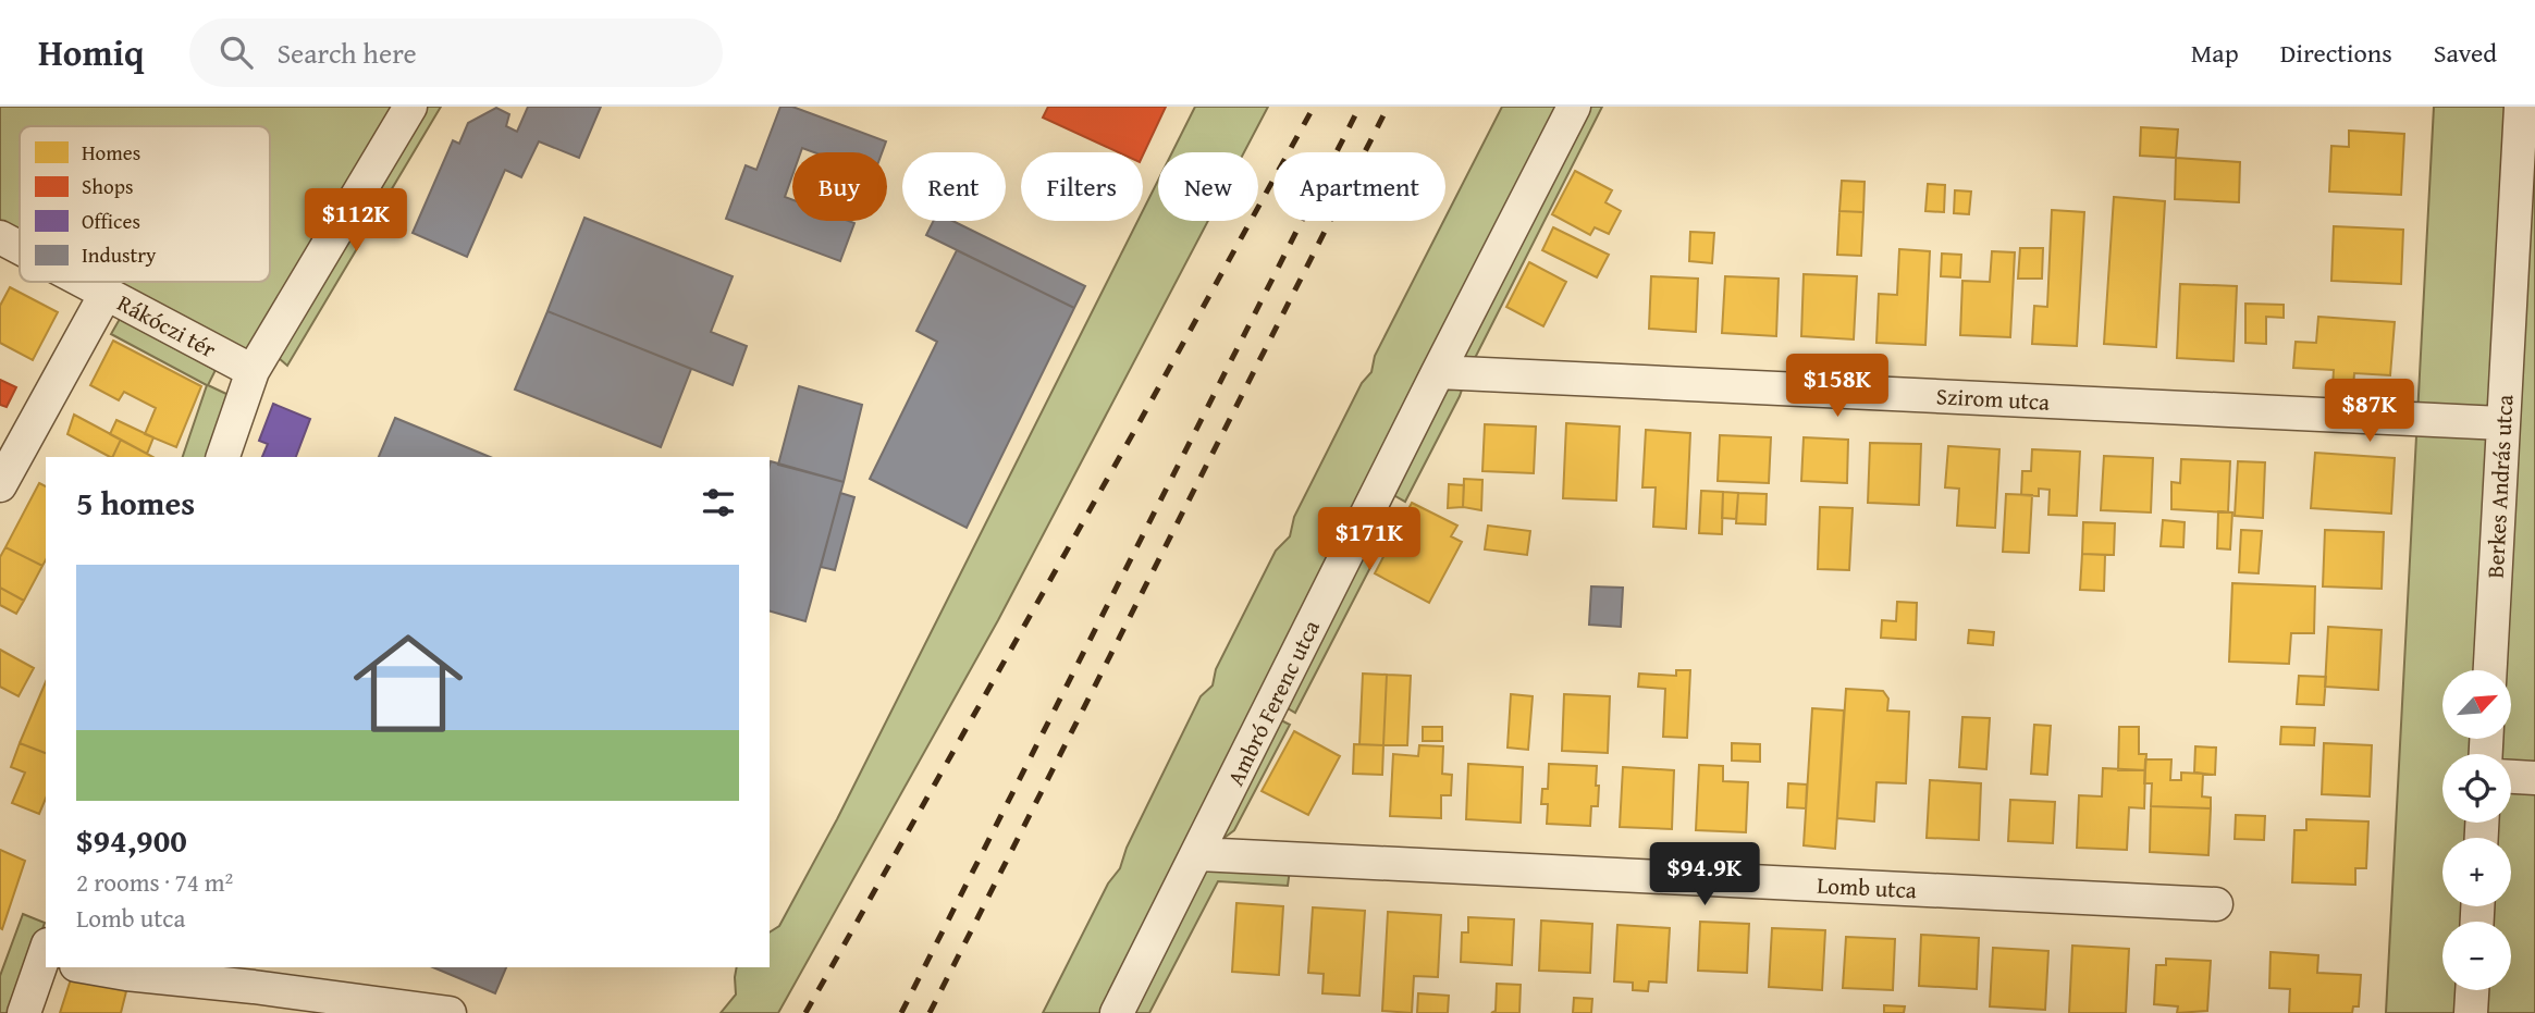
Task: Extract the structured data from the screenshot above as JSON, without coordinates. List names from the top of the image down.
{
  "streets": {
    "street": [
      "Rákóczi tér",
      "Szirom utca",
      "Berkes András utca",
      "Ambró Ferenc utca",
      "Lomb utca"
    ]
  },
  "crossings": [
    ["Szirom utca", "Berkes András utca"],
    ["Szirom utca", "Ambró Ferenc utca"],
    ["Ambró Ferenc utca", "Lomb utca"]
  ],
  "legend": [
    "Homes",
    "Shops",
    "Offices",
    "Industry"
  ],
  "north": "top right",
  "page": {
    "header": "Homiq",
    "search": "Search here",
    "nav": ["Map", "Directions", "Saved"],
    "chip": [
      "Buy",
      "Rent",
      "Filters",
      "New",
      "Apartment"
    ],
    "price": [
      "$112K",
      "$158K",
      "$87K",
      "$171K",
      "$94.9K"
    ],
    "heading": "5 homes",
    "list": [
      {
        "name": "$94,900",
        "note": "2 rooms · 74 m² · Lomb utca"
      }
    ],
    "map_buttons": ["+", "−"]
  }
}
